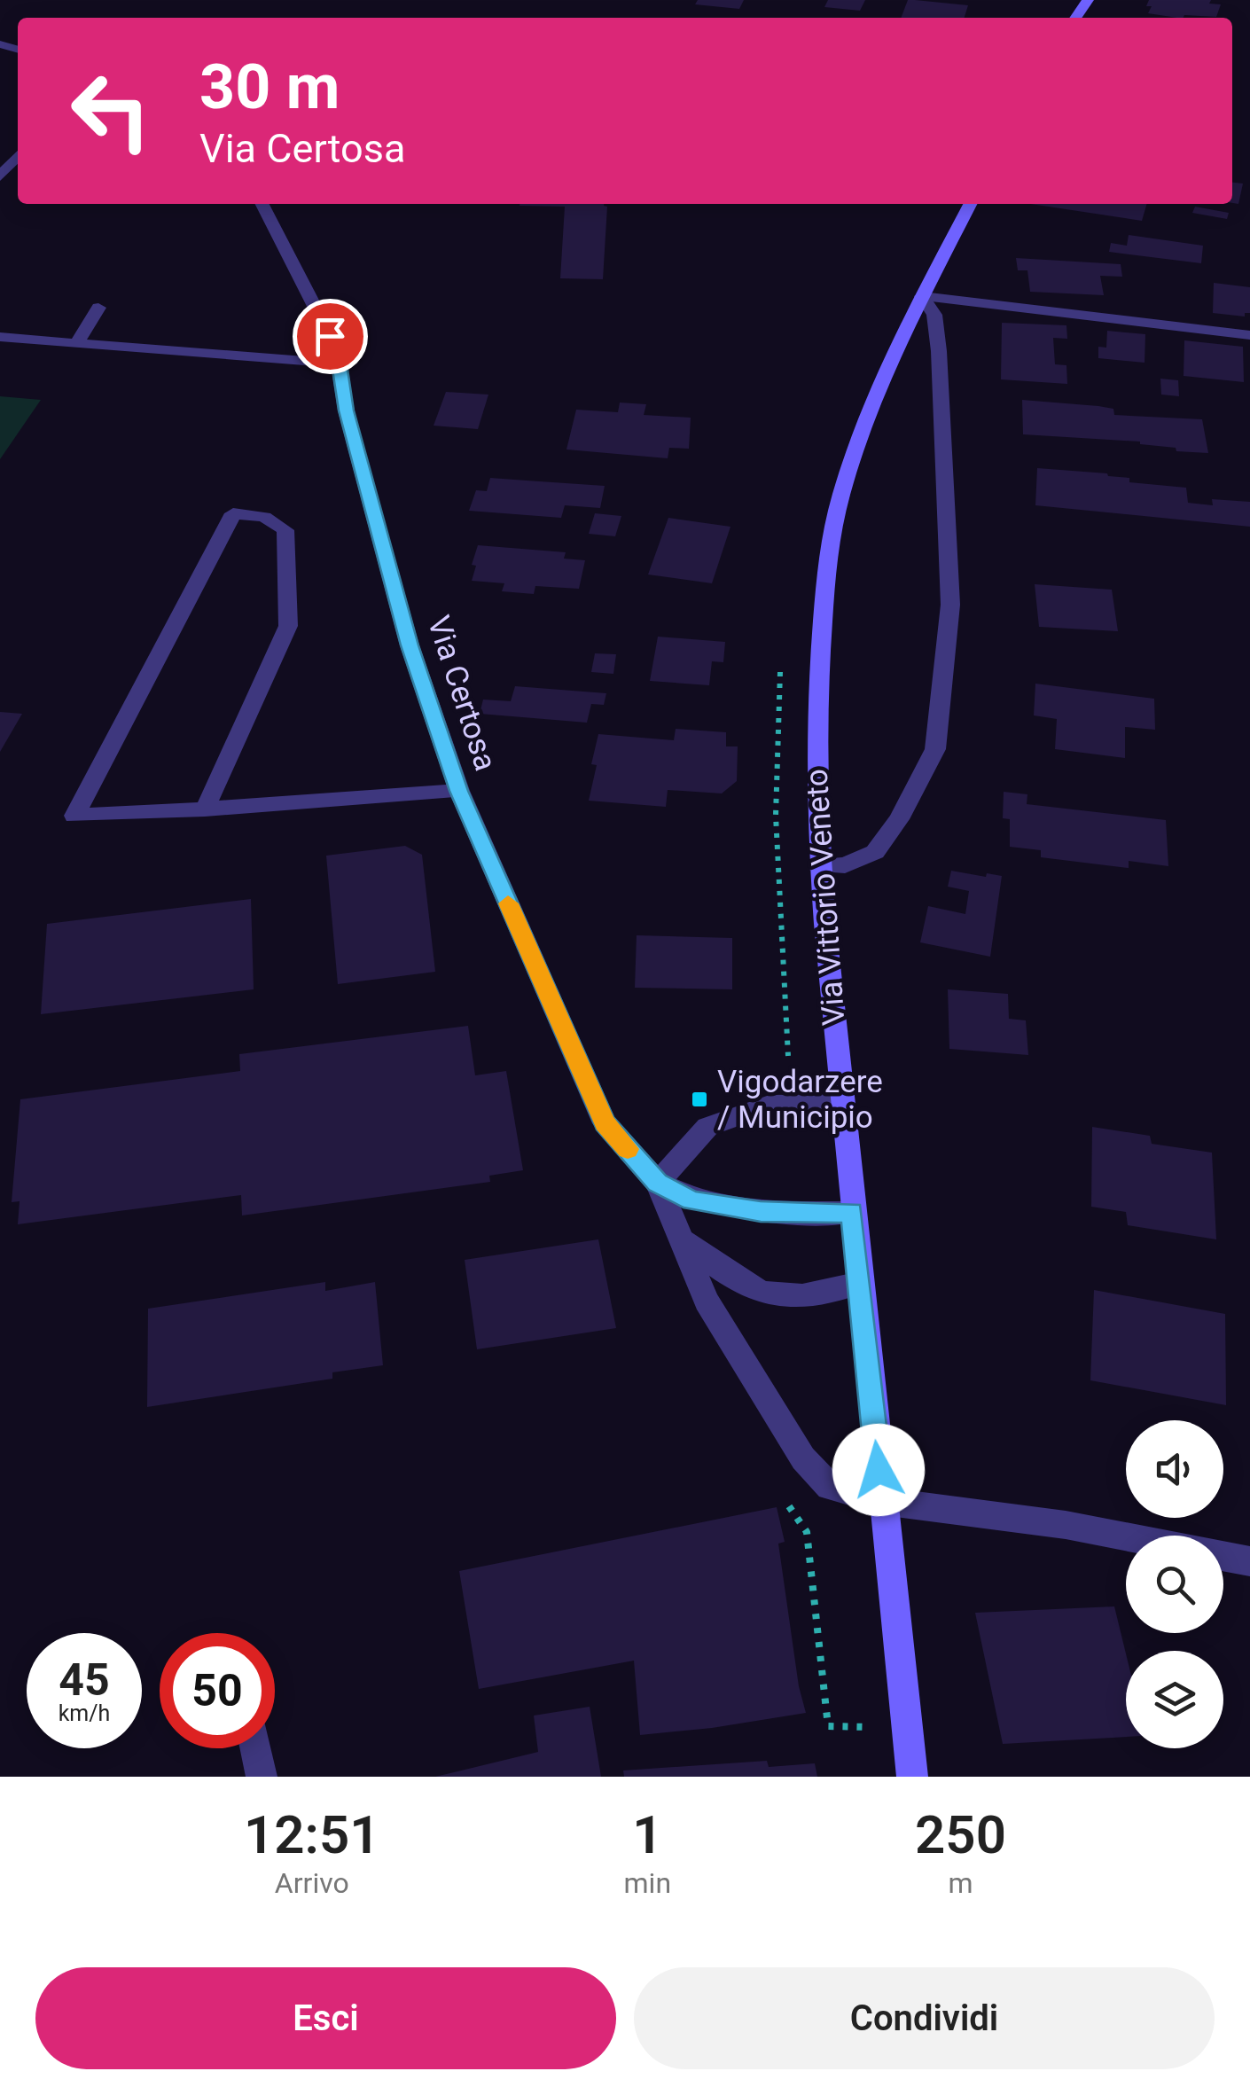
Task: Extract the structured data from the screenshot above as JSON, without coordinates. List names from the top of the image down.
{
  "streets": {
    "main road": ["Via Vittorio Veneto"],
    "street": ["Via Certosa"]
  },
  "crossings": [
    ["Via Certosa", "Via Vittorio Veneto"]
  ],
  "places": {
    "transit": ["Vigodarzere / Municipio"]
  },
  "page": {
    "turn": ["30 m", "Via Certosa"],
    "speed": "45 km/h",
    "limit": "50",
    "eta": [
      "12:51",
      "Arrivo",
      "1",
      "min",
      "250",
      "m"
    ],
    "buttons": ["Esci", "Condividi"]
  }
}
